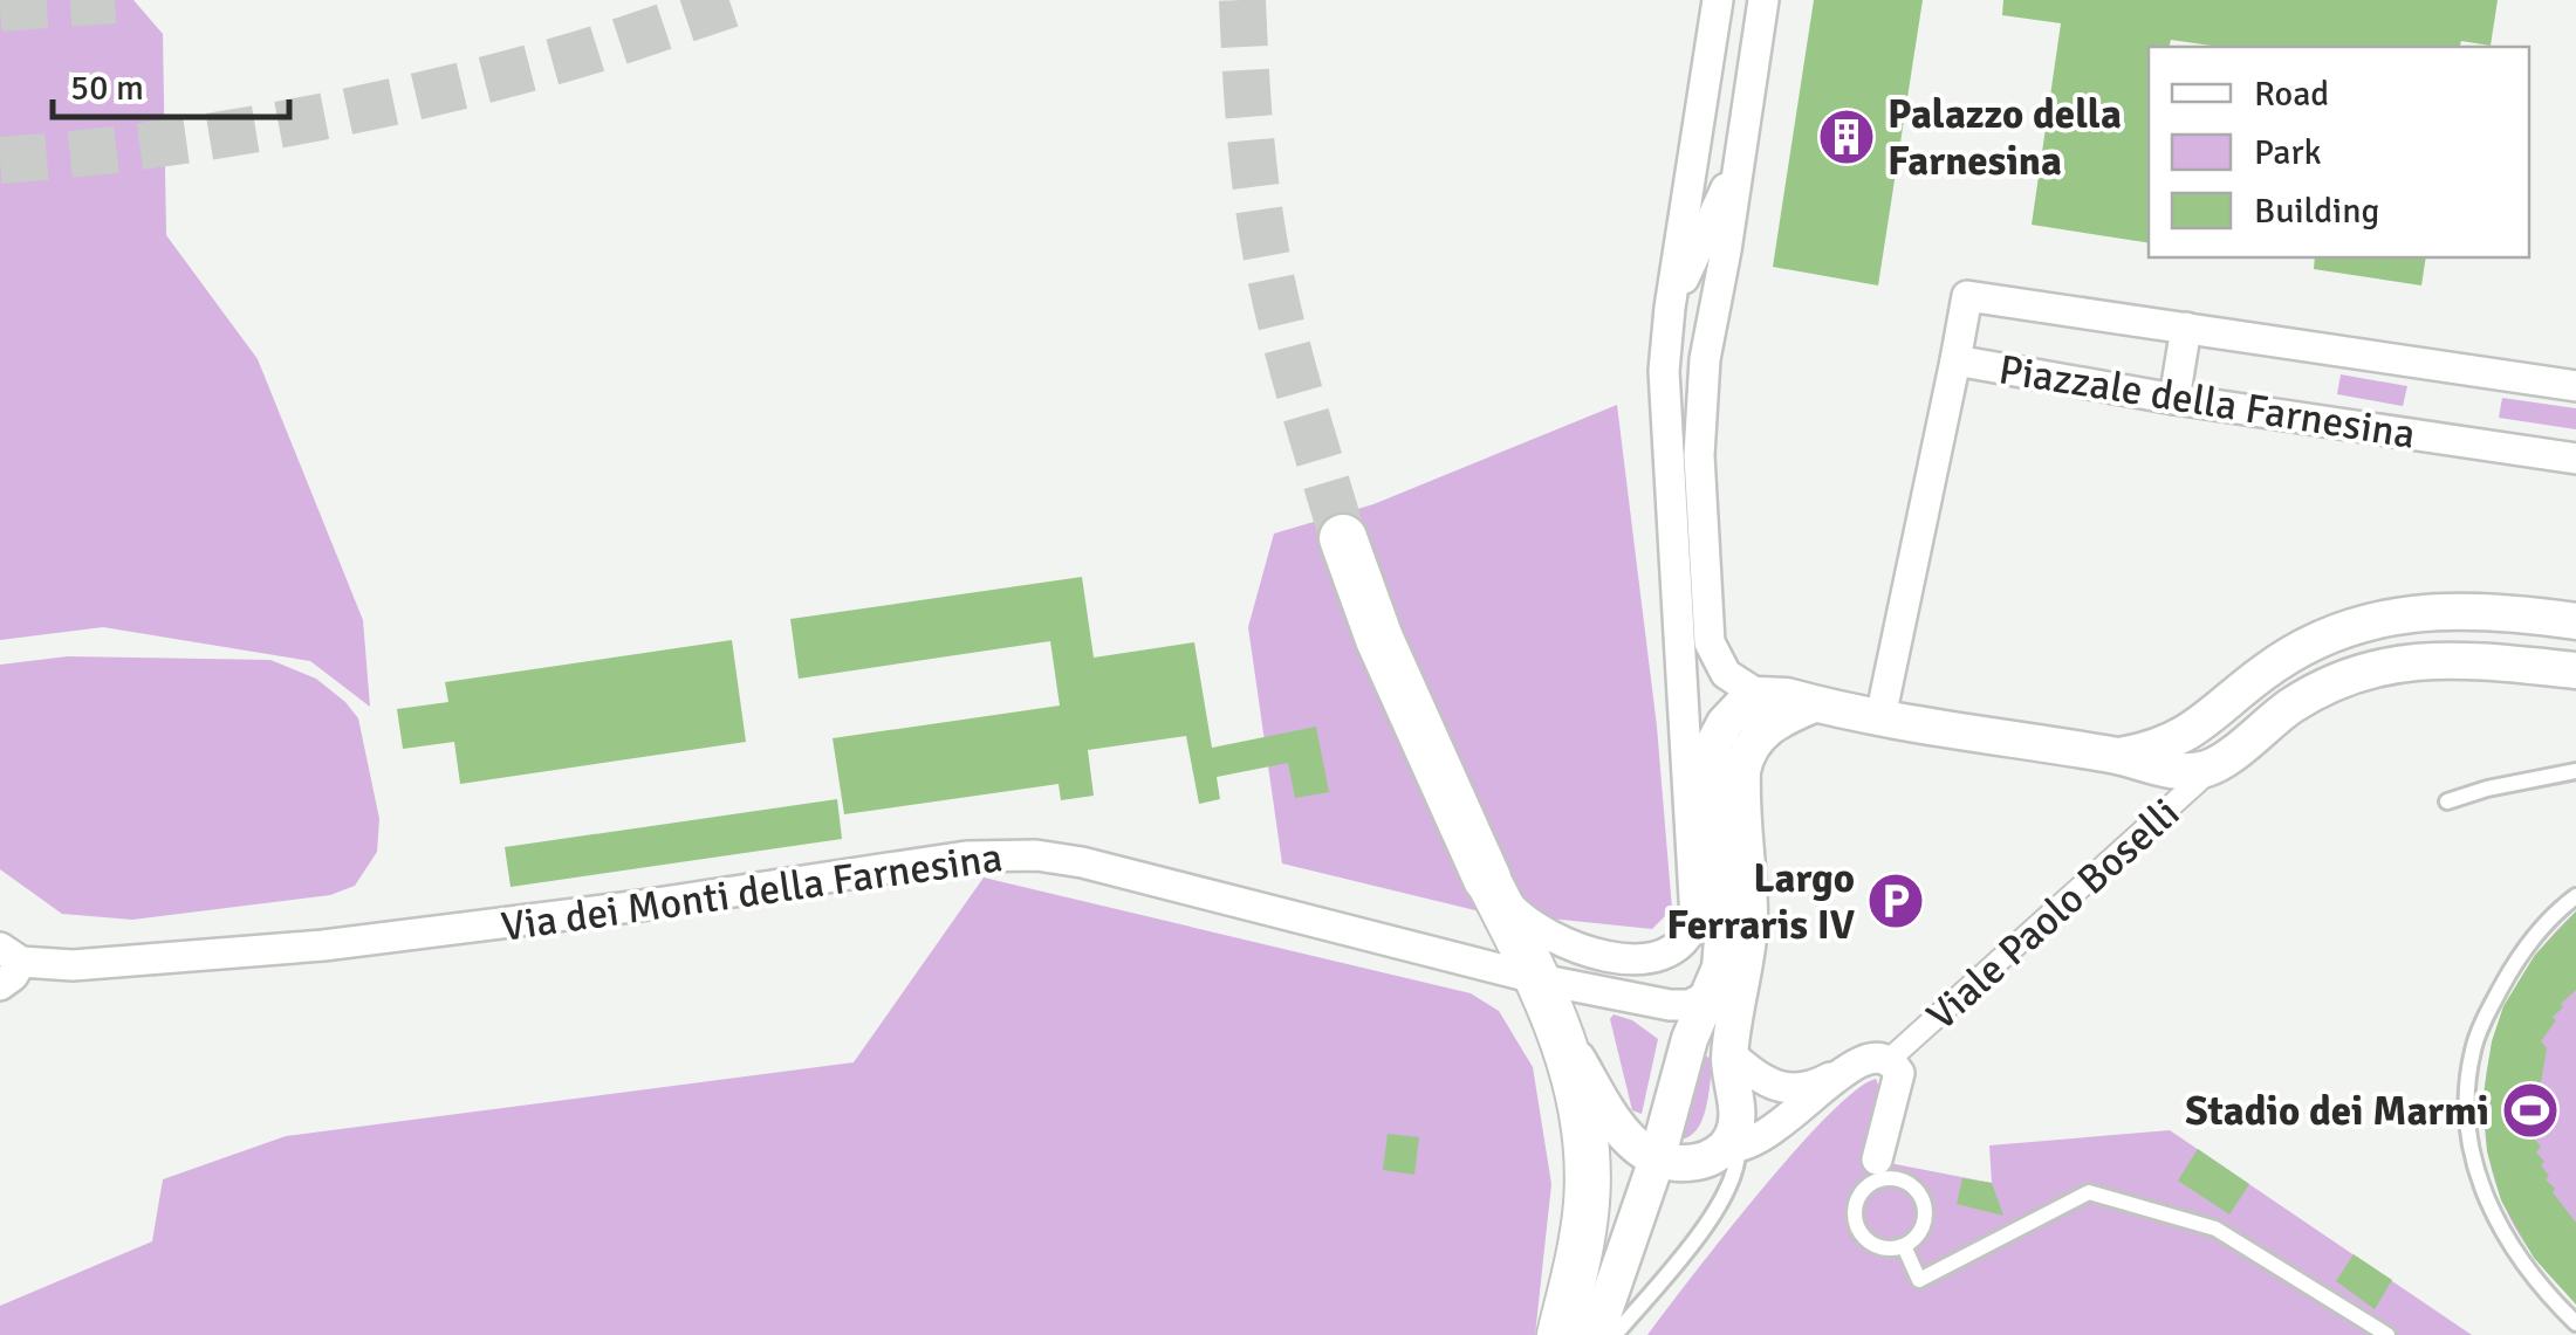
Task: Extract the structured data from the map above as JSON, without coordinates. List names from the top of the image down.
{
  "streets": {
    "street": ["Piazzale della Farnesina", "Via dei Monti della Farnesina", "Viale Paolo Boselli"]
  },
  "places": {
    "building": ["Palazzo della Farnesina"],
    "parking": ["Largo Ferraris IV"],
    "sports": ["Stadio dei Marmi"]
  },
  "legend": ["Road", "Park", "Building"],
  "scale_bar": "50 m"
}
